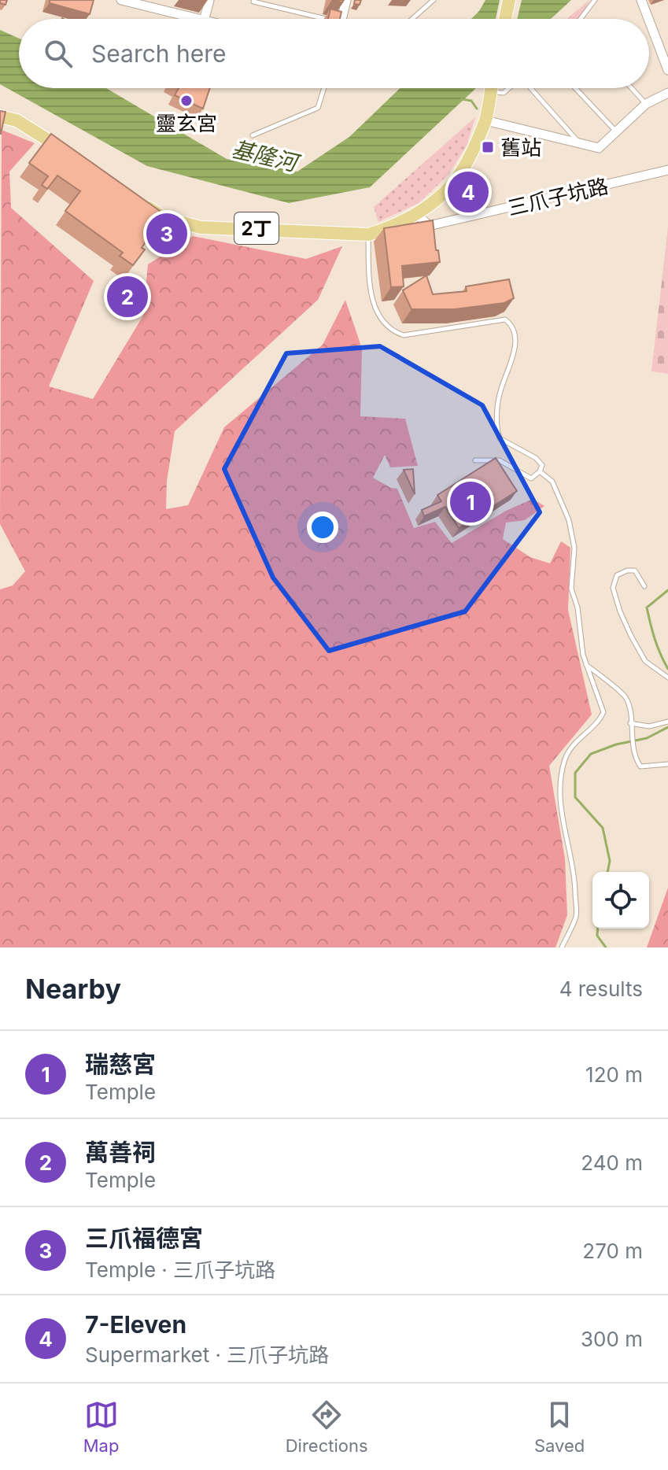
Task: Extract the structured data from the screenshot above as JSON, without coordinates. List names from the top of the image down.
{
  "streets": {
    "main road": ["2丁"],
    "street": ["三爪子坑路"]
  },
  "crossings": [
    ["三爪子坑路", "2丁"]
  ],
  "water": ["基隆河"],
  "places": {
    "other": ["靈玄宮"],
    "transit": ["舊站"]
  },
  "page": {
    "search": "Search here",
    "pins": [
      "4",
      "3",
      "2",
      "1"
    ],
    "heading": ["Nearby", "4 results"],
    "list": [
      {
        "mark": "1",
        "name": "瑞慈宮",
        "note": "Temple",
        "value": "120 m"
      },
      {
        "mark": "2",
        "name": "萬善祠",
        "note": "Temple",
        "value": "240 m"
      },
      {
        "mark": "3",
        "name": "三爪福德宮",
        "note": "Temple · 三爪子坑路",
        "value": "270 m"
      },
      {
        "mark": "4",
        "name": "7-Eleven",
        "note": "Supermarket · 三爪子坑路",
        "value": "300 m"
      }
    ],
    "nav": ["Map", "Directions", "Saved"]
  }
}
